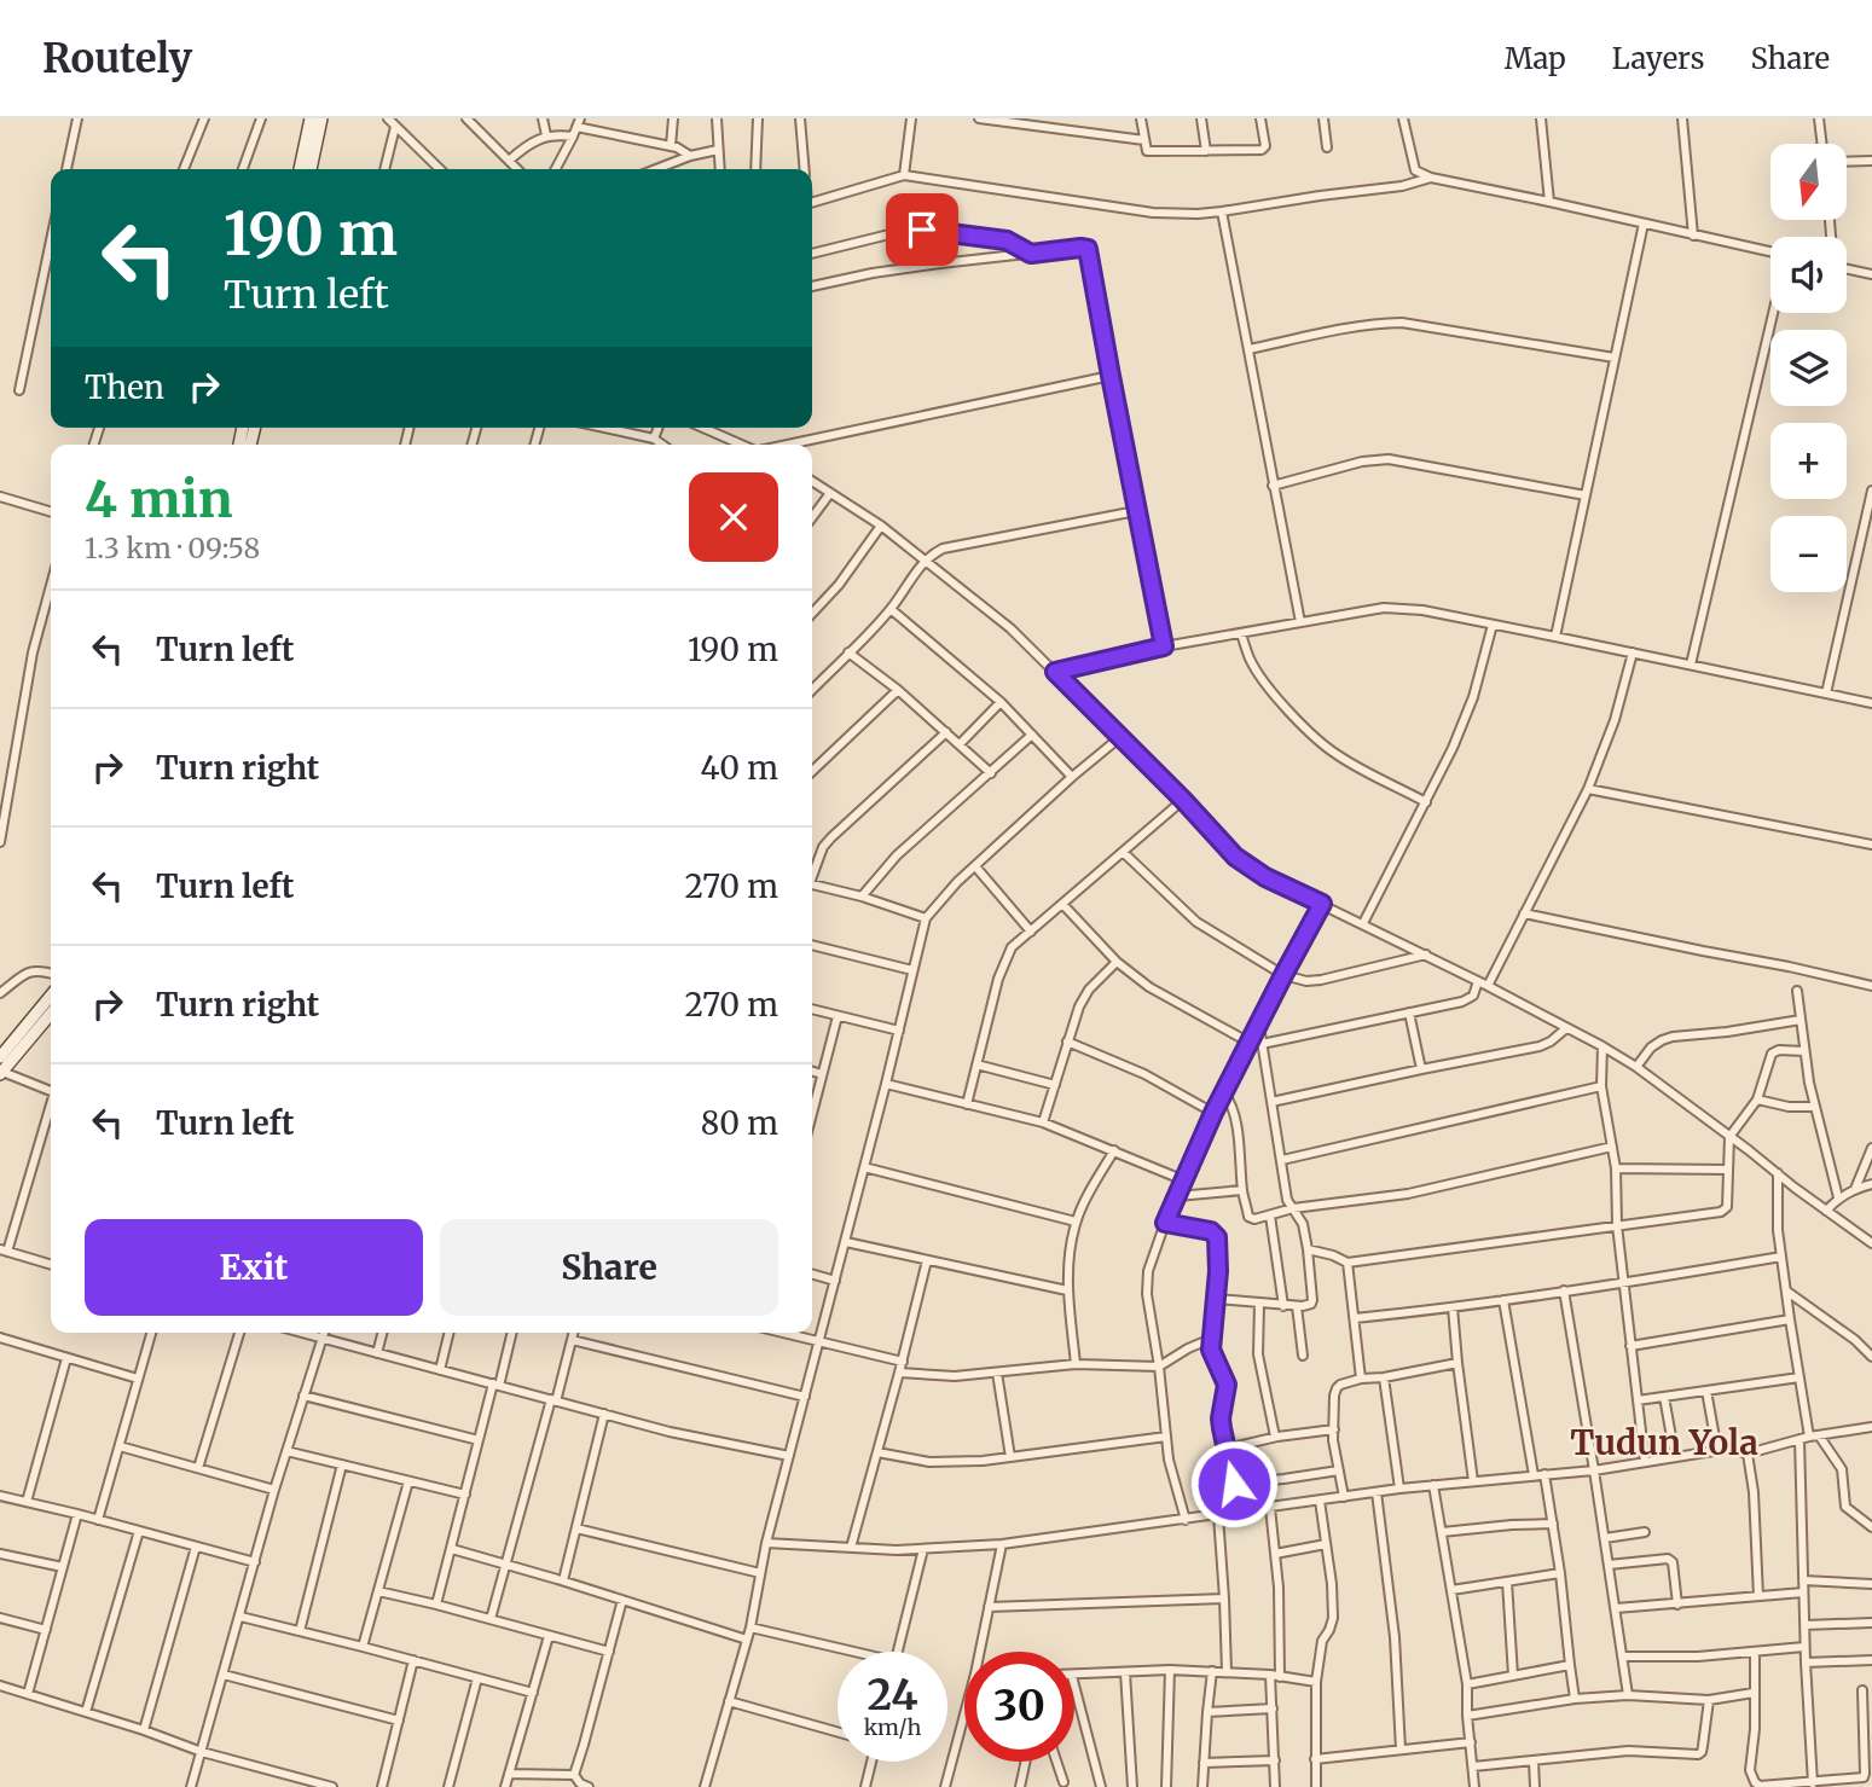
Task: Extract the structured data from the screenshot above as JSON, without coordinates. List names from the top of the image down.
{
  "districts": ["Tudun Yola"],
  "north": "bottom",
  "page": {
    "header": "Routely",
    "nav": ["Map", "Layers", "Share"],
    "map_buttons": ["+", "−"],
    "turn": ["190 m", "Turn left"],
    "then": "Then",
    "heading": ["4 min", "1.3 km · 09:58"],
    "list": [
      {
        "name": "Turn left",
        "value": "190 m"
      },
      {
        "name": "Turn right",
        "value": "40 m"
      },
      {
        "name": "Turn left",
        "value": "270 m"
      },
      {
        "name": "Turn right",
        "value": "270 m"
      },
      {
        "name": "Turn left",
        "value": "80 m"
      }
    ],
    "buttons": ["Exit", "Share"],
    "speed": "24 km/h",
    "limit": "30"
  }
}
